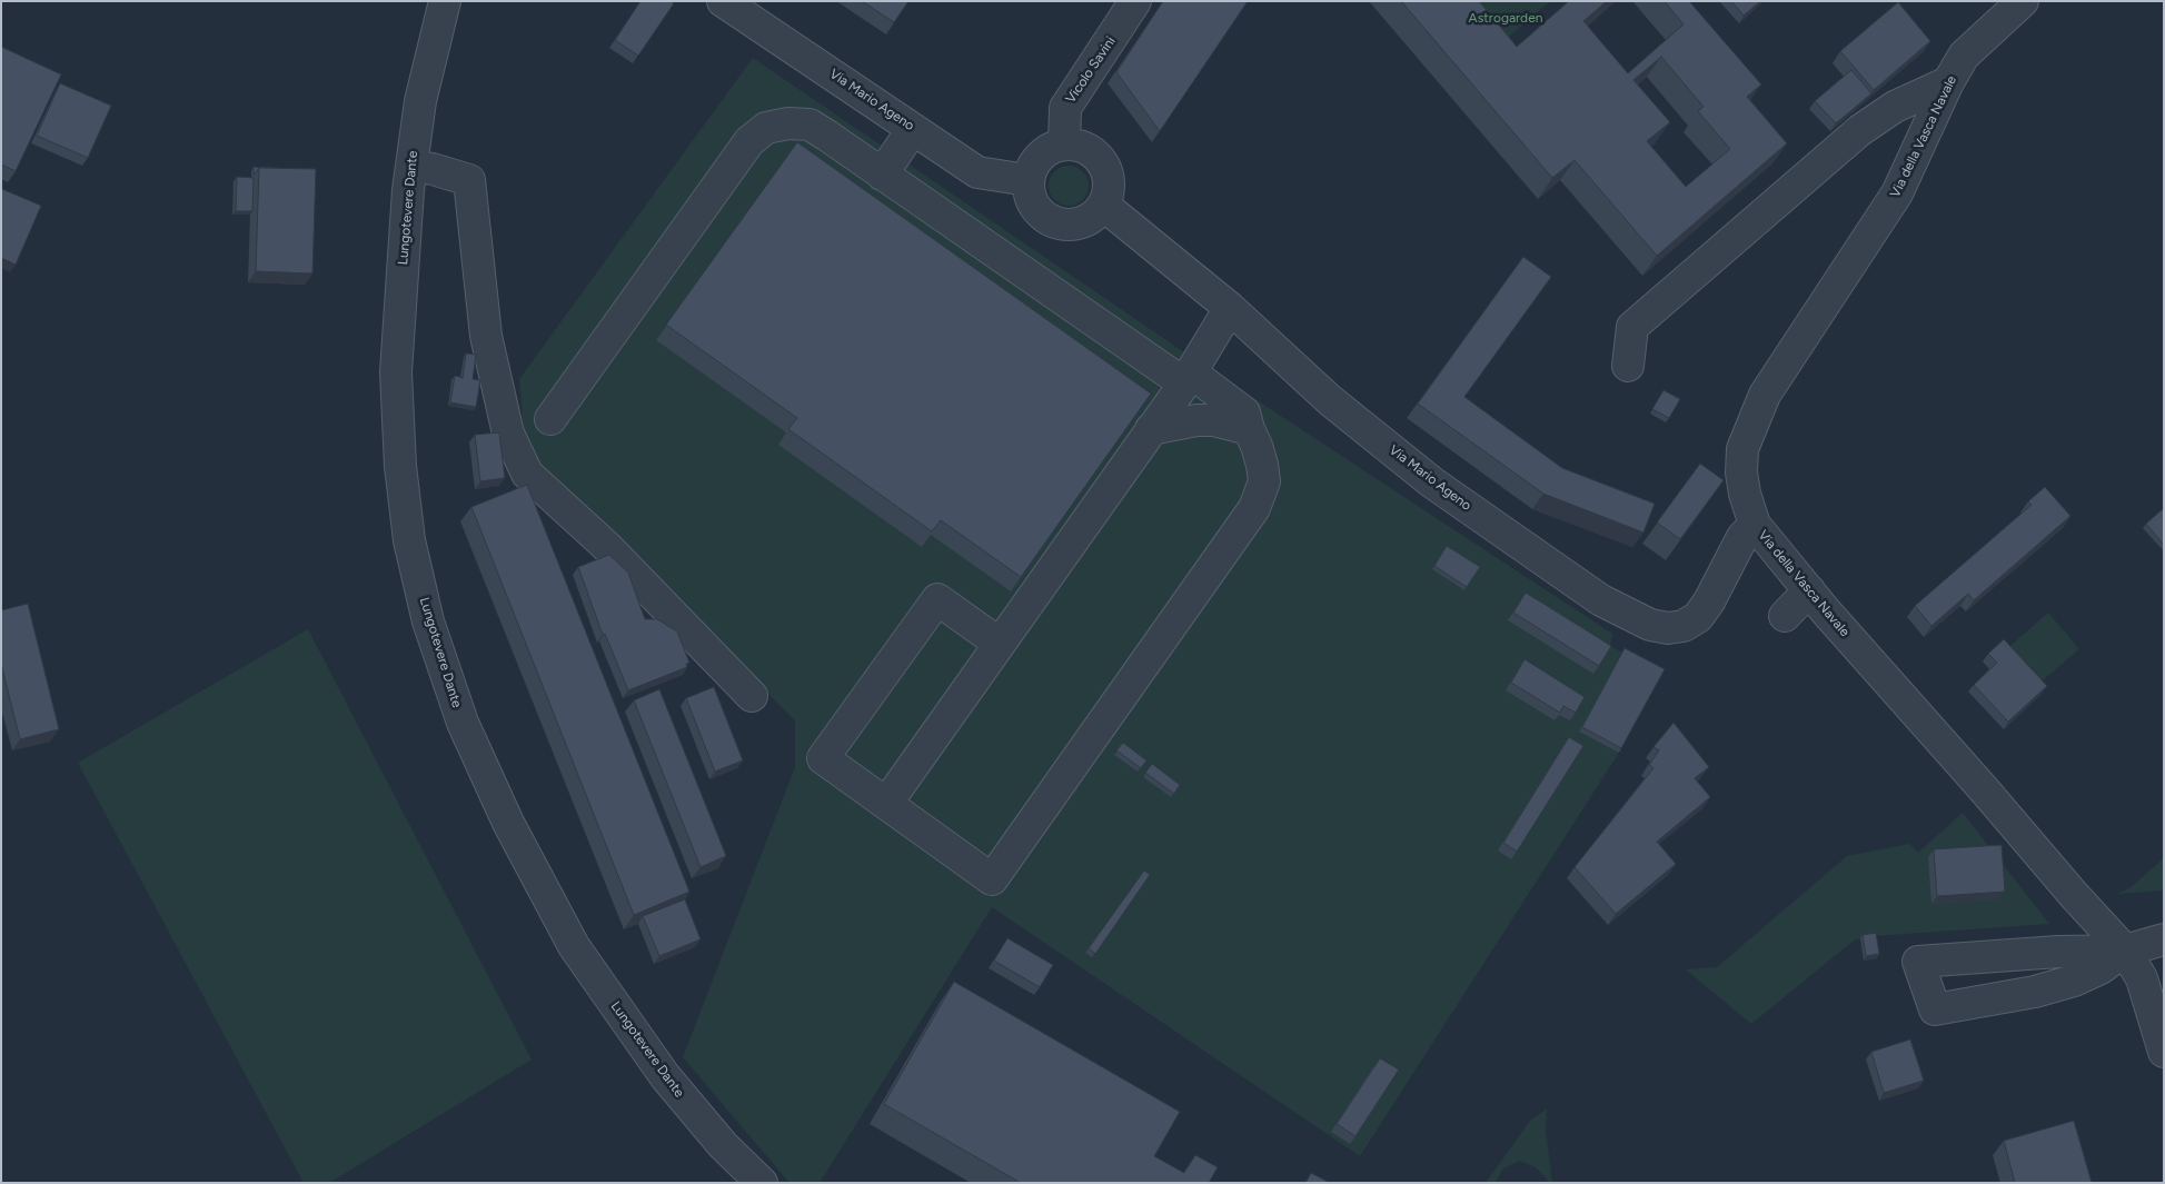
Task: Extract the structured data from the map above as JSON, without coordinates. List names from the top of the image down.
{
  "streets": {
    "street": [
      "Vicolo Savini",
      "Via Mario Ageno",
      "Via della Vasca Navale",
      "Lungotevere Dante"
    ]
  },
  "crossings": [
    ["Vicolo Savini", "Via Mario Ageno"],
    ["Via Mario Ageno", "Via della Vasca Navale"]
  ],
  "parks": ["Astrogarden"]
}
